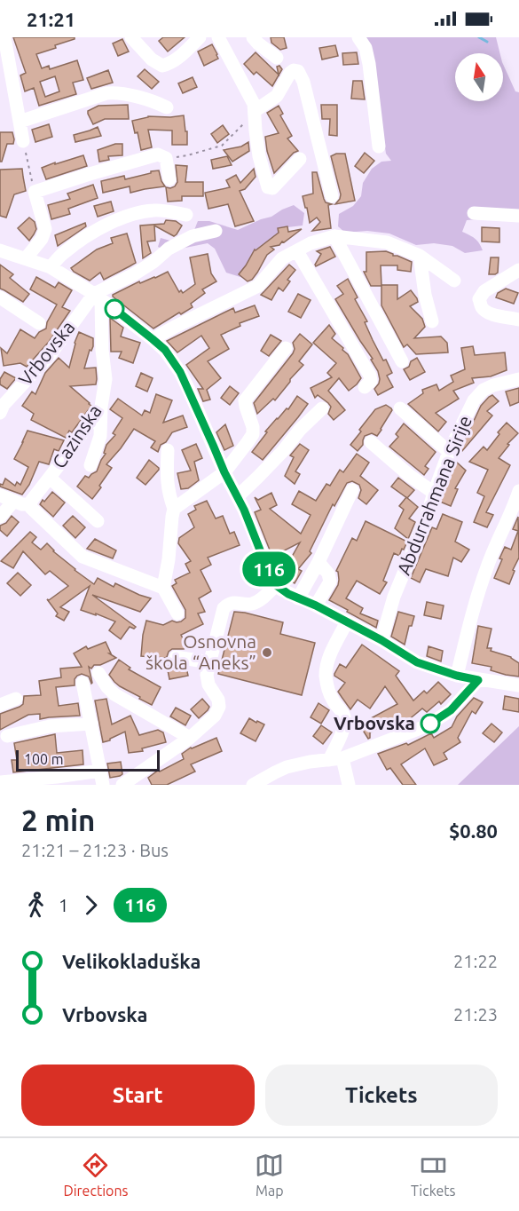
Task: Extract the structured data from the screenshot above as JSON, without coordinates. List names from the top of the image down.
{
  "streets": {
    "street": ["Vrbovska", "Cazinska", "Abdurrahmana Sirije"]
  },
  "crossings": [
    ["Vrbovska", "Cazinska"]
  ],
  "places": ["Osnovna škola “Aneks”", "Vrbovska"],
  "lines": ["bus line 116"],
  "scale_bar": "100 m",
  "north": "top",
  "page": {
    "status": "21:21",
    "on_map": "116",
    "scale": "100 m",
    "heading": ["2 min", "21:21 – 21:23 · Bus", "$0.80"],
    "legs": ["1", "116"],
    "list": [
      {
        "name": "Velikokladuška",
        "value": "21:22"
      },
      {
        "name": "Vrbovska",
        "value": "21:23"
      }
    ],
    "buttons": ["Start", "Tickets"],
    "tabs": ["Directions", "Map", "Tickets"]
  }
}
